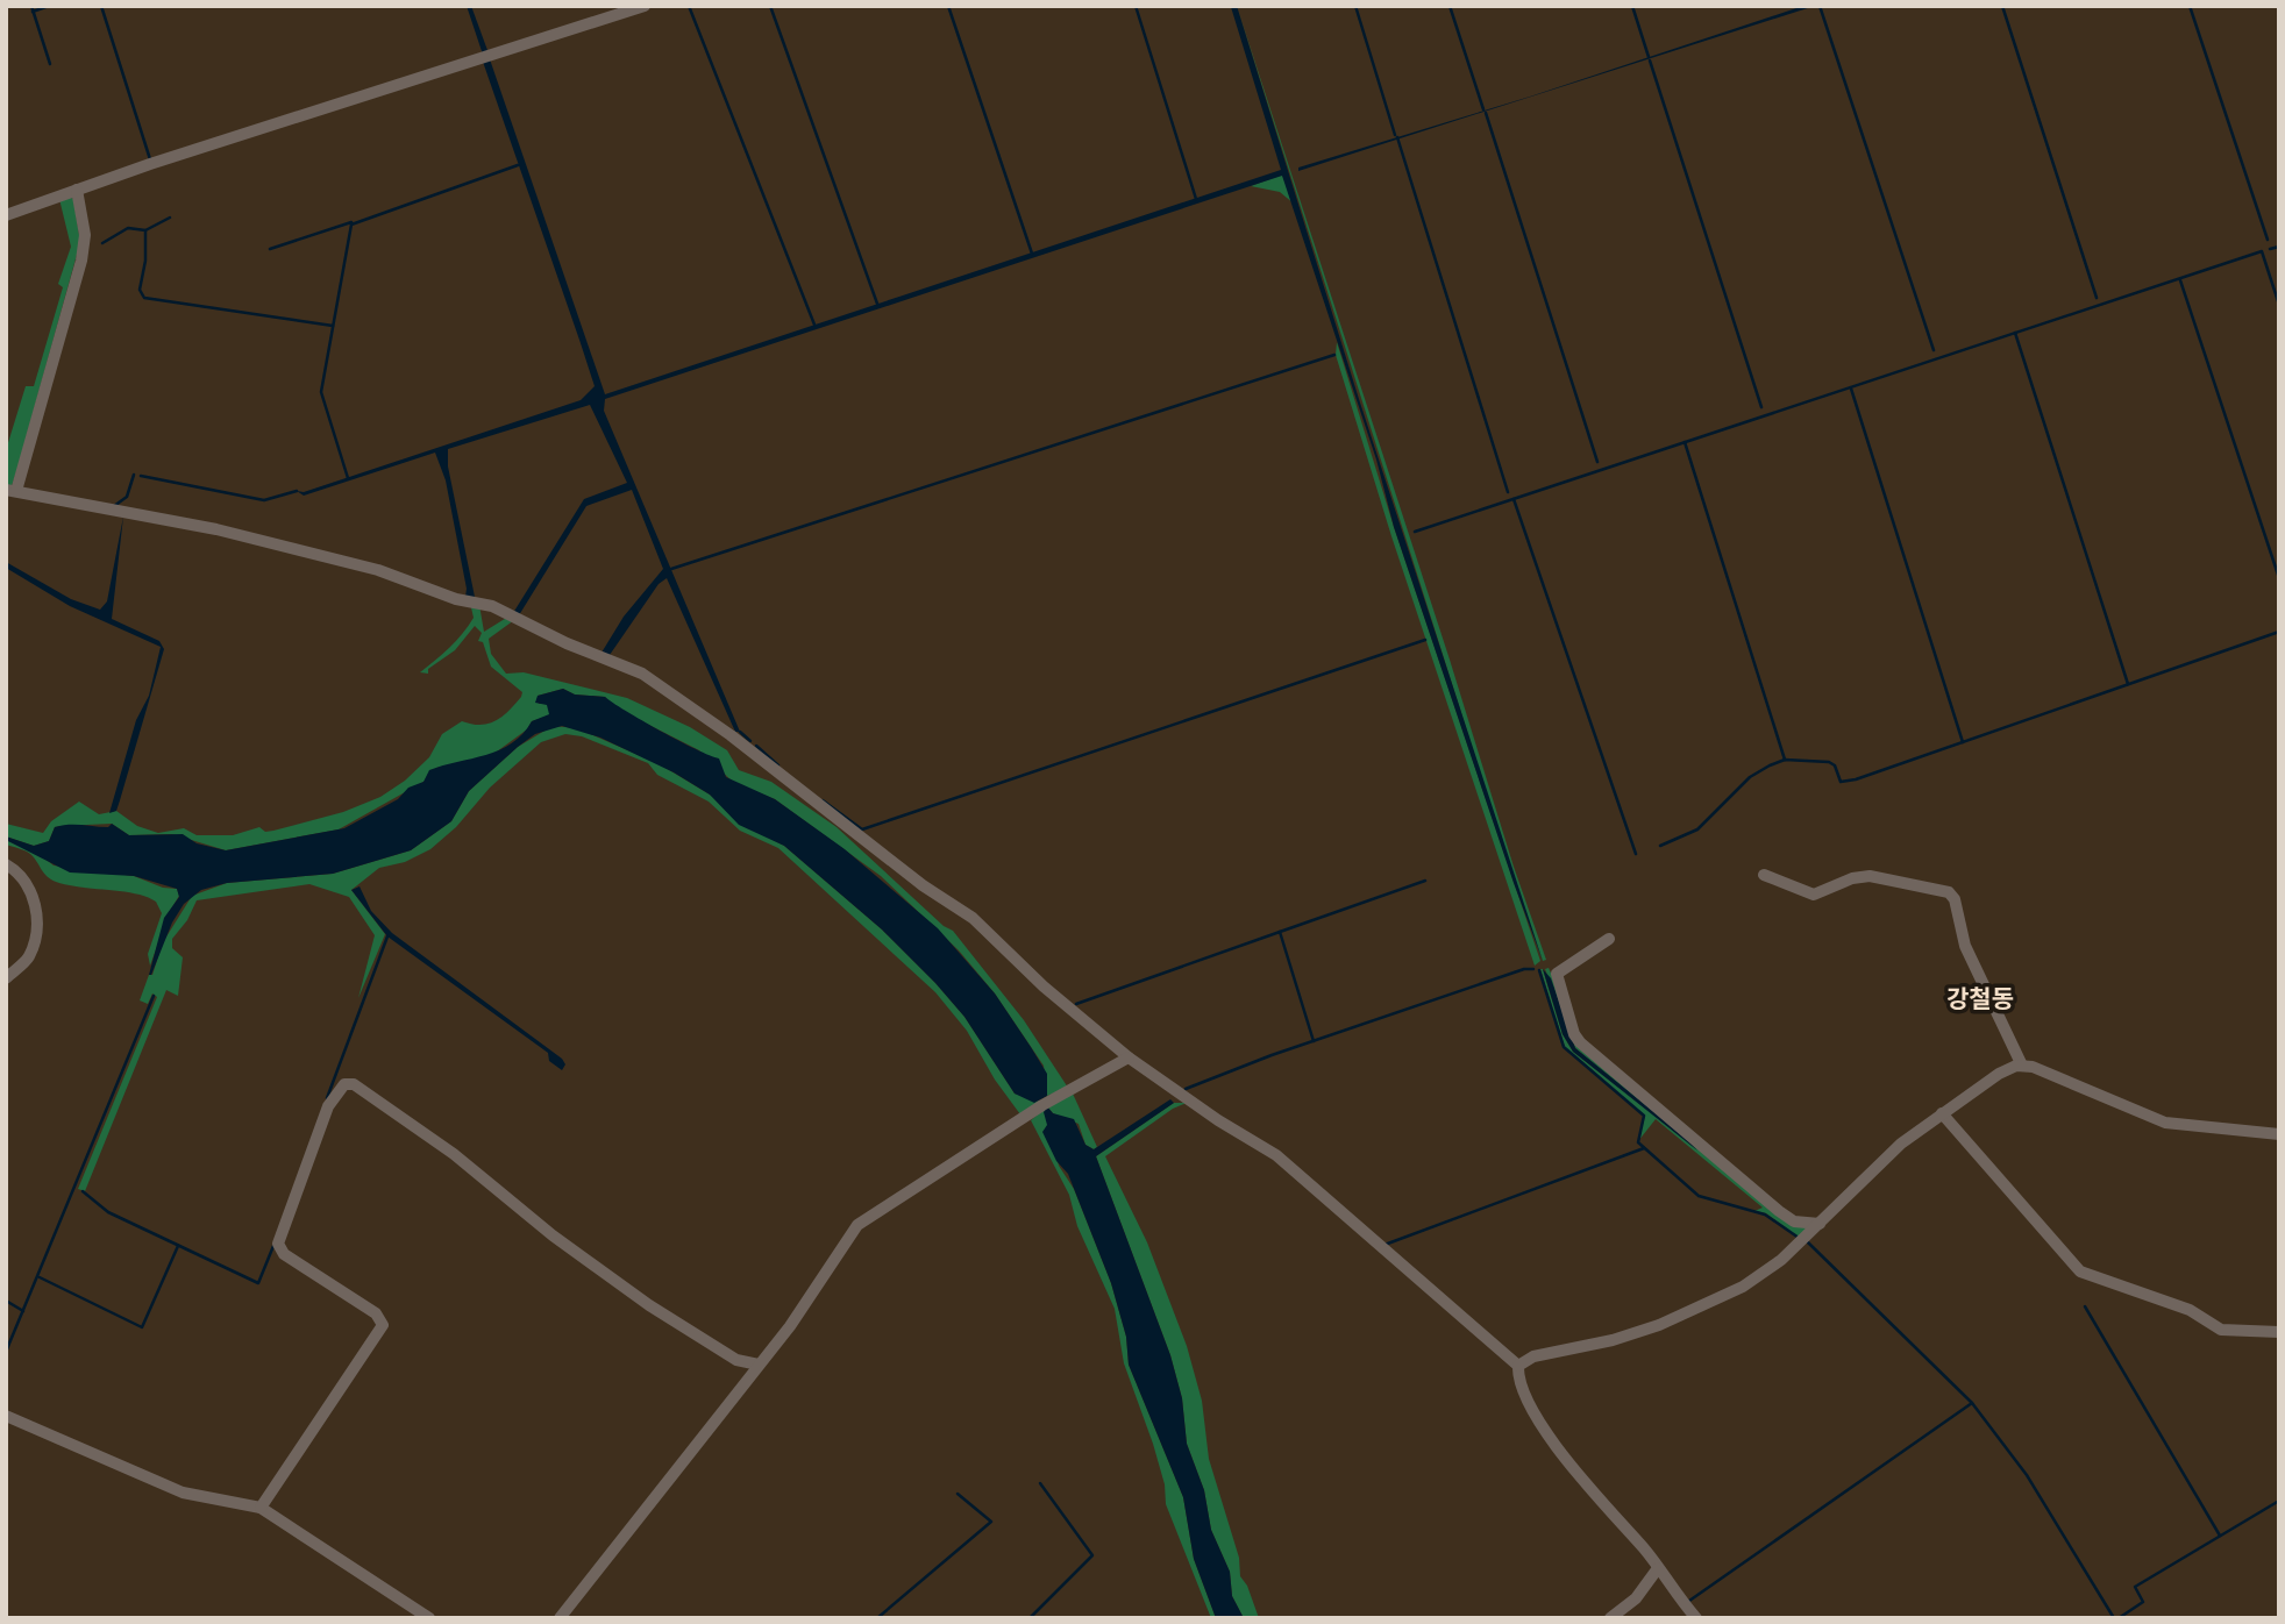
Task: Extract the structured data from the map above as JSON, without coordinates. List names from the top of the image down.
{
  "districts": ["강철동"]
}
